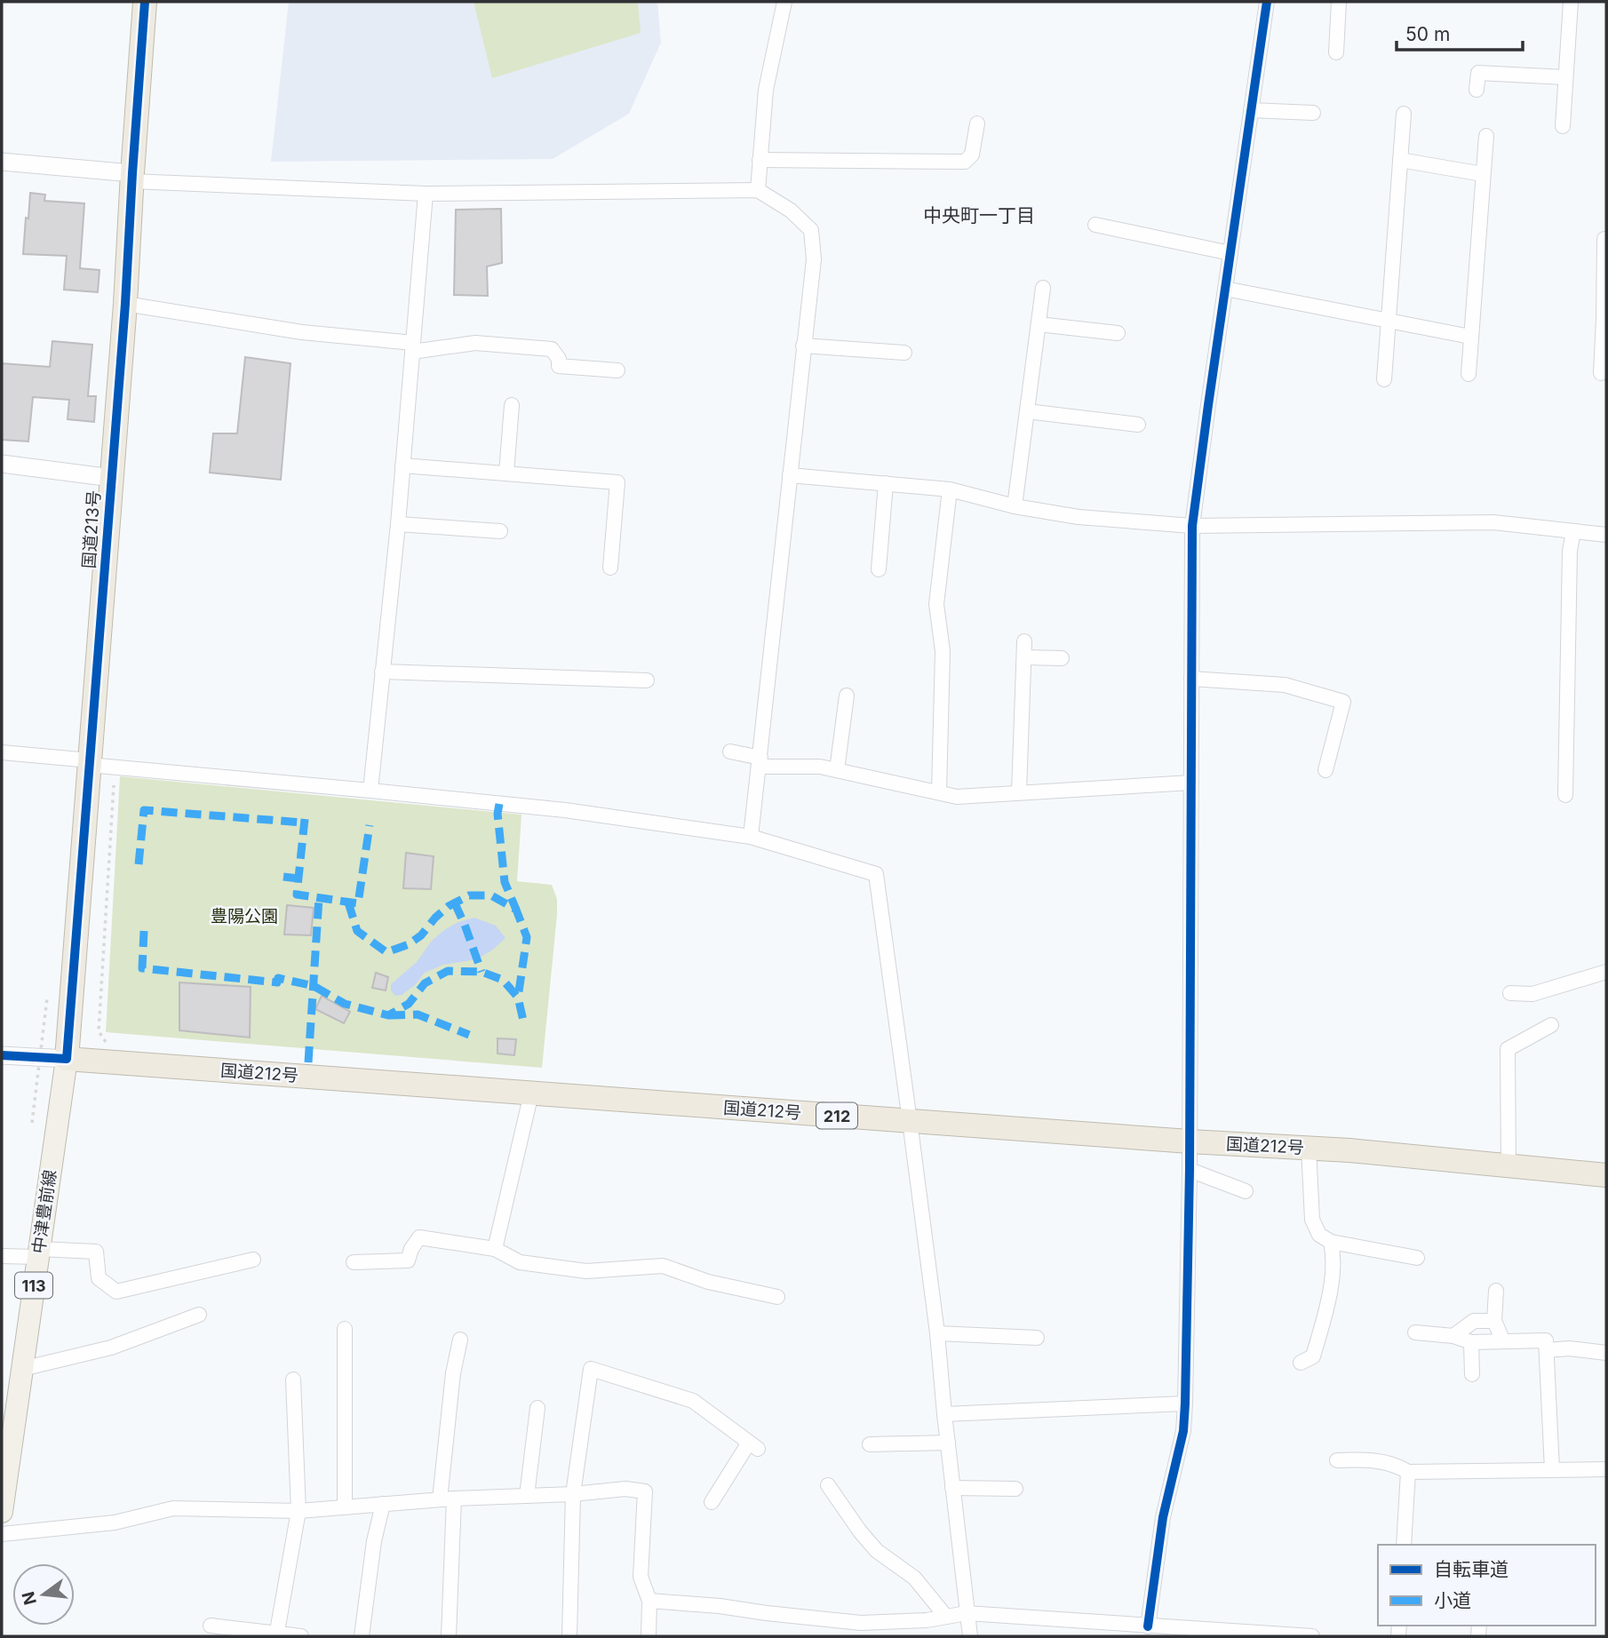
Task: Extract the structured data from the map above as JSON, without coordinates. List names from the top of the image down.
{
  "streets": {
    "highway": ["国道213号", "国道212号", "212"],
    "main road": ["中津豊前線", "113"]
  },
  "crossings": [
    ["国道213号", "国道212号"],
    ["国道213号", "中津豊前線"],
    ["国道212号", "中津豊前線"]
  ],
  "districts": ["中央町一丁目"],
  "parks": ["豊陽公園"],
  "legend": ["自転車道", "小道"],
  "scale_bar": "50 m",
  "north": "left"
}
